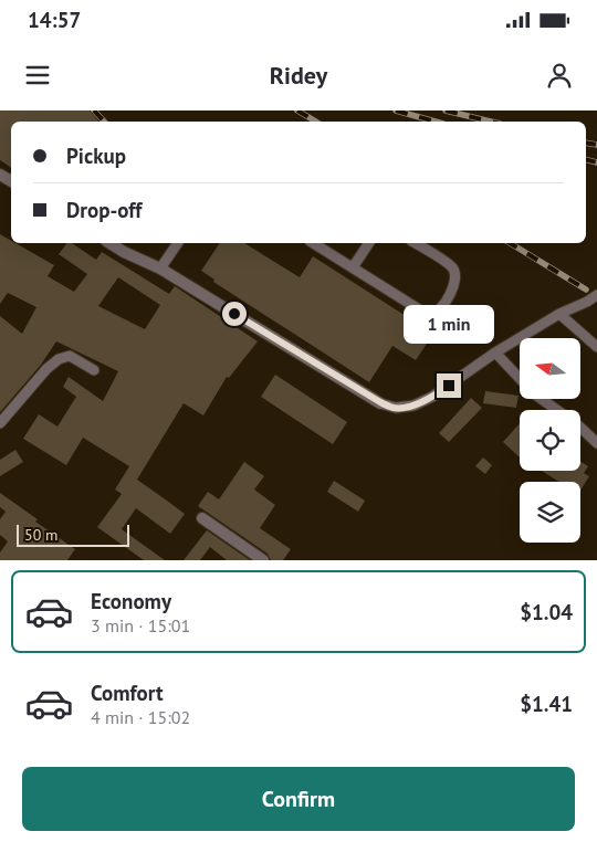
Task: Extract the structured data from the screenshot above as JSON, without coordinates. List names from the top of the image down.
{
  "scale_bar": "50 m",
  "north": "left",
  "page": {
    "status": "14:57",
    "header": "Ridey",
    "banner": ["Pickup", "Drop-off"],
    "bubble": "1 min",
    "scale": "50 m",
    "list": [
      {
        "name": "Economy",
        "note": "3 min · 15:01",
        "value": "$1.04"
      },
      {
        "name": "Comfort",
        "note": "4 min · 15:02",
        "value": "$1.41"
      }
    ],
    "buttons": "Confirm"
  }
}
